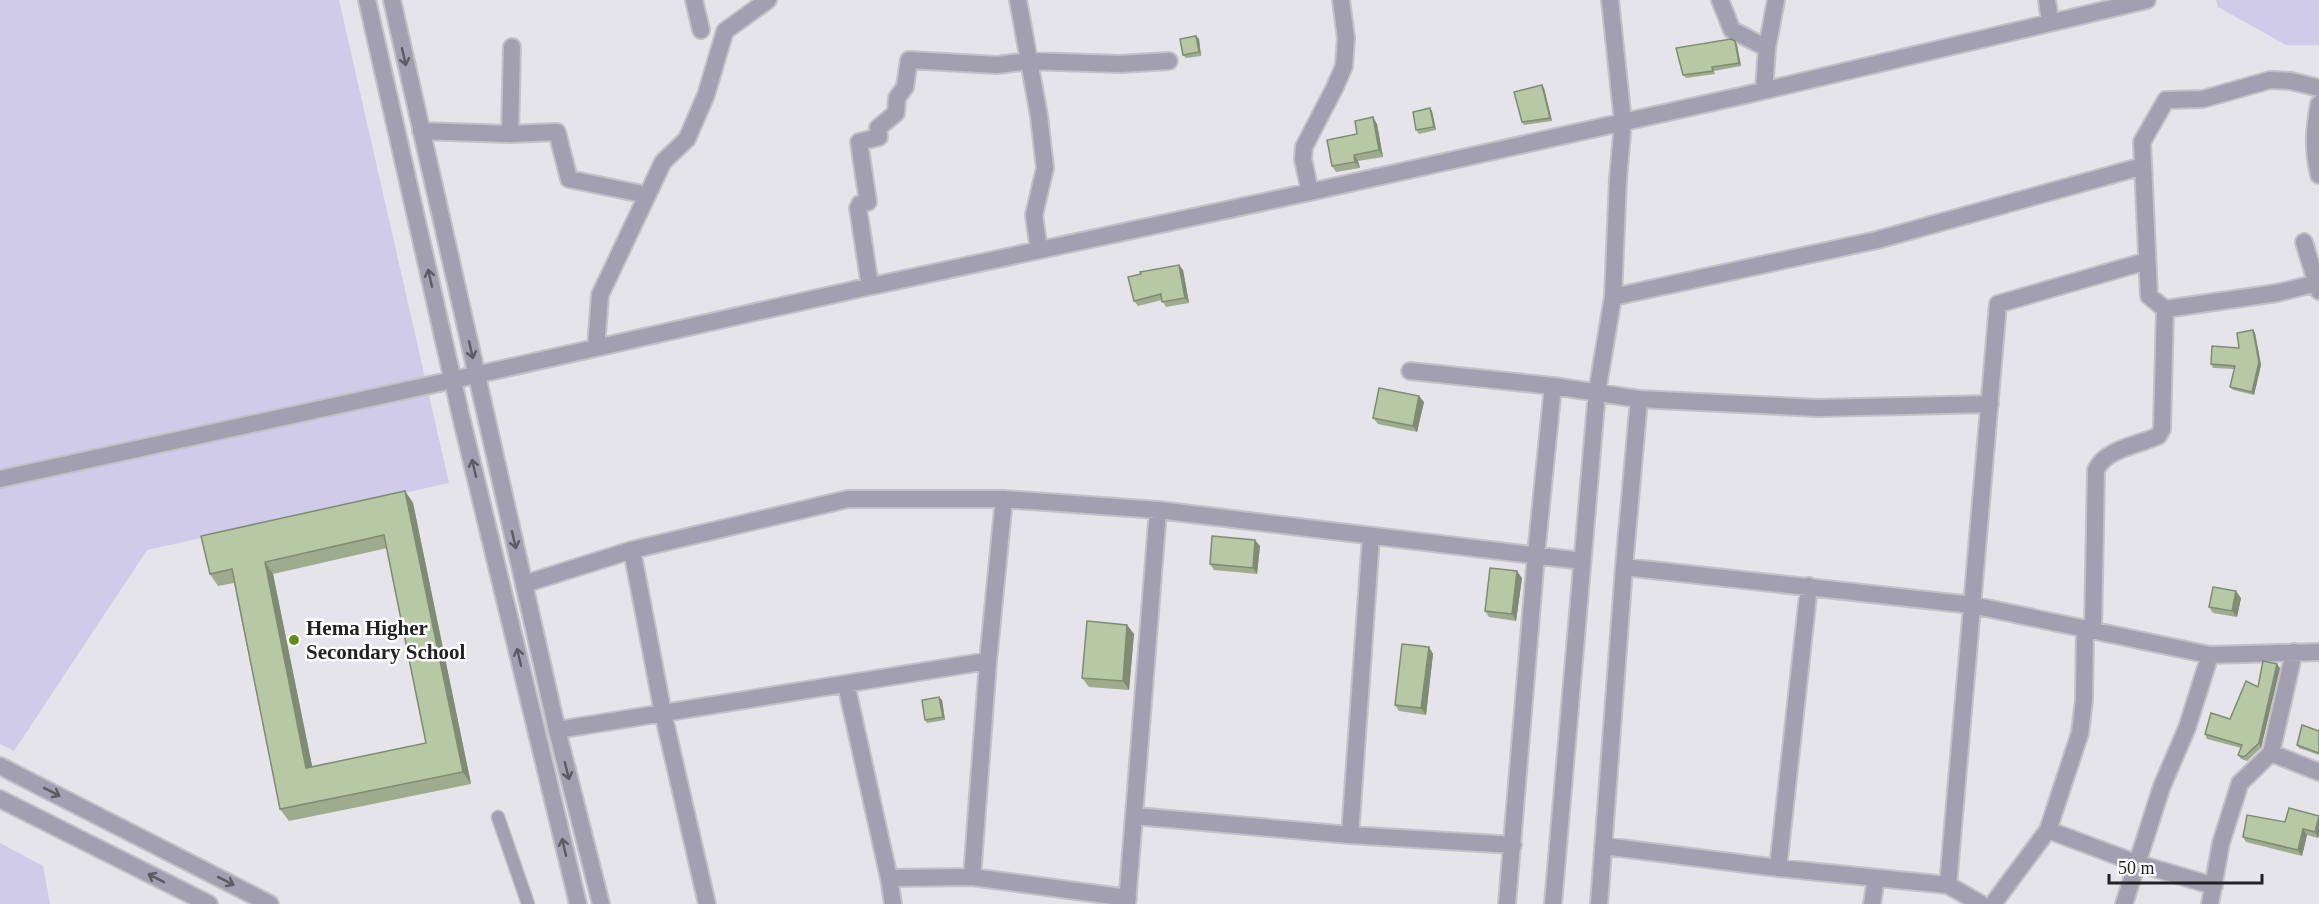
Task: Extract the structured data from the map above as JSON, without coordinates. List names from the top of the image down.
{
  "places": ["Hema Higher Secondary School"],
  "scale_bar": "50 m"
}
